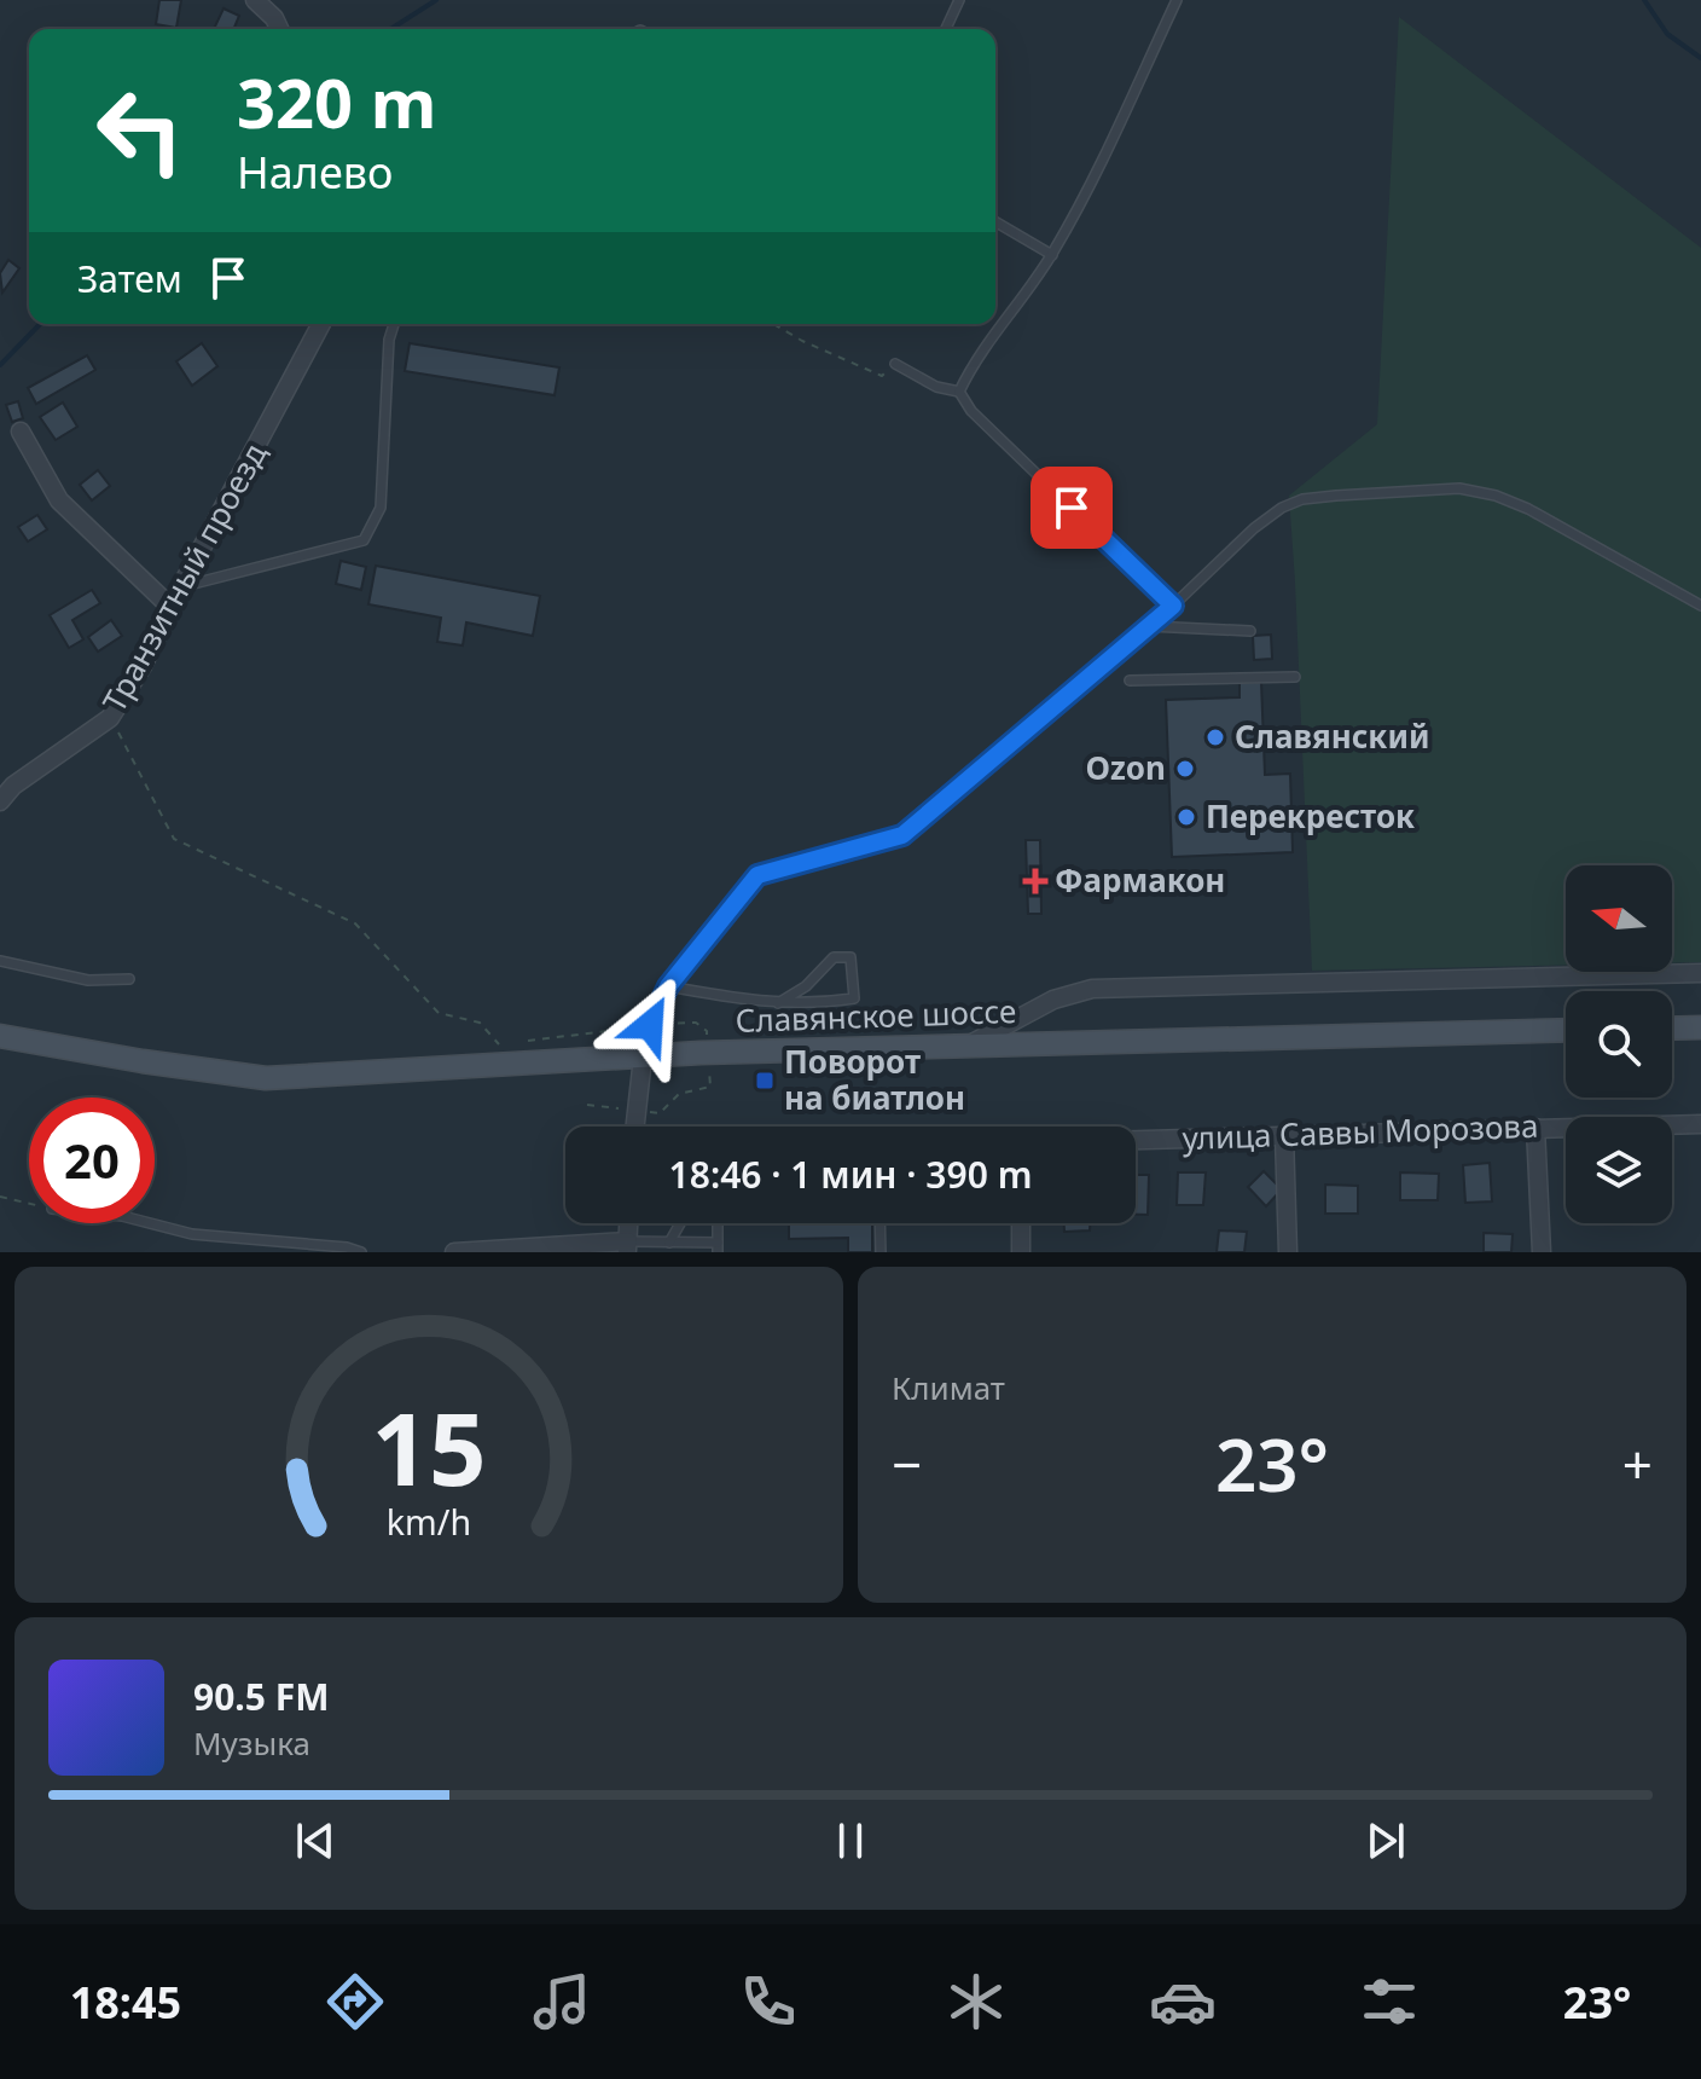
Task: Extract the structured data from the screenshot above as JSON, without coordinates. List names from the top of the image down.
{
  "streets": {
    "main road": ["Славянское шоссе"],
    "street": ["Транзитный проезд", "улица Саввы Морозова"]
  },
  "places": {
    "other": ["Славянский", "Ozon", "Перекресток"],
    "health": ["Фармакон"],
    "transit": ["Поворот на биатлон"]
  },
  "north": "left",
  "page": {
    "turn": ["320 m", "Налево"],
    "then": "Затем",
    "limit": "20",
    "trip": "18:46 · 1 мин · 390 m",
    "tile": "Климат",
    "heat": ["−", "23°", "+"],
    "song": ["90.5 FM", "Музыка"],
    "tabs": ["18:45", "23°"],
    "gauge": ["15", "km/h"]
  }
}
